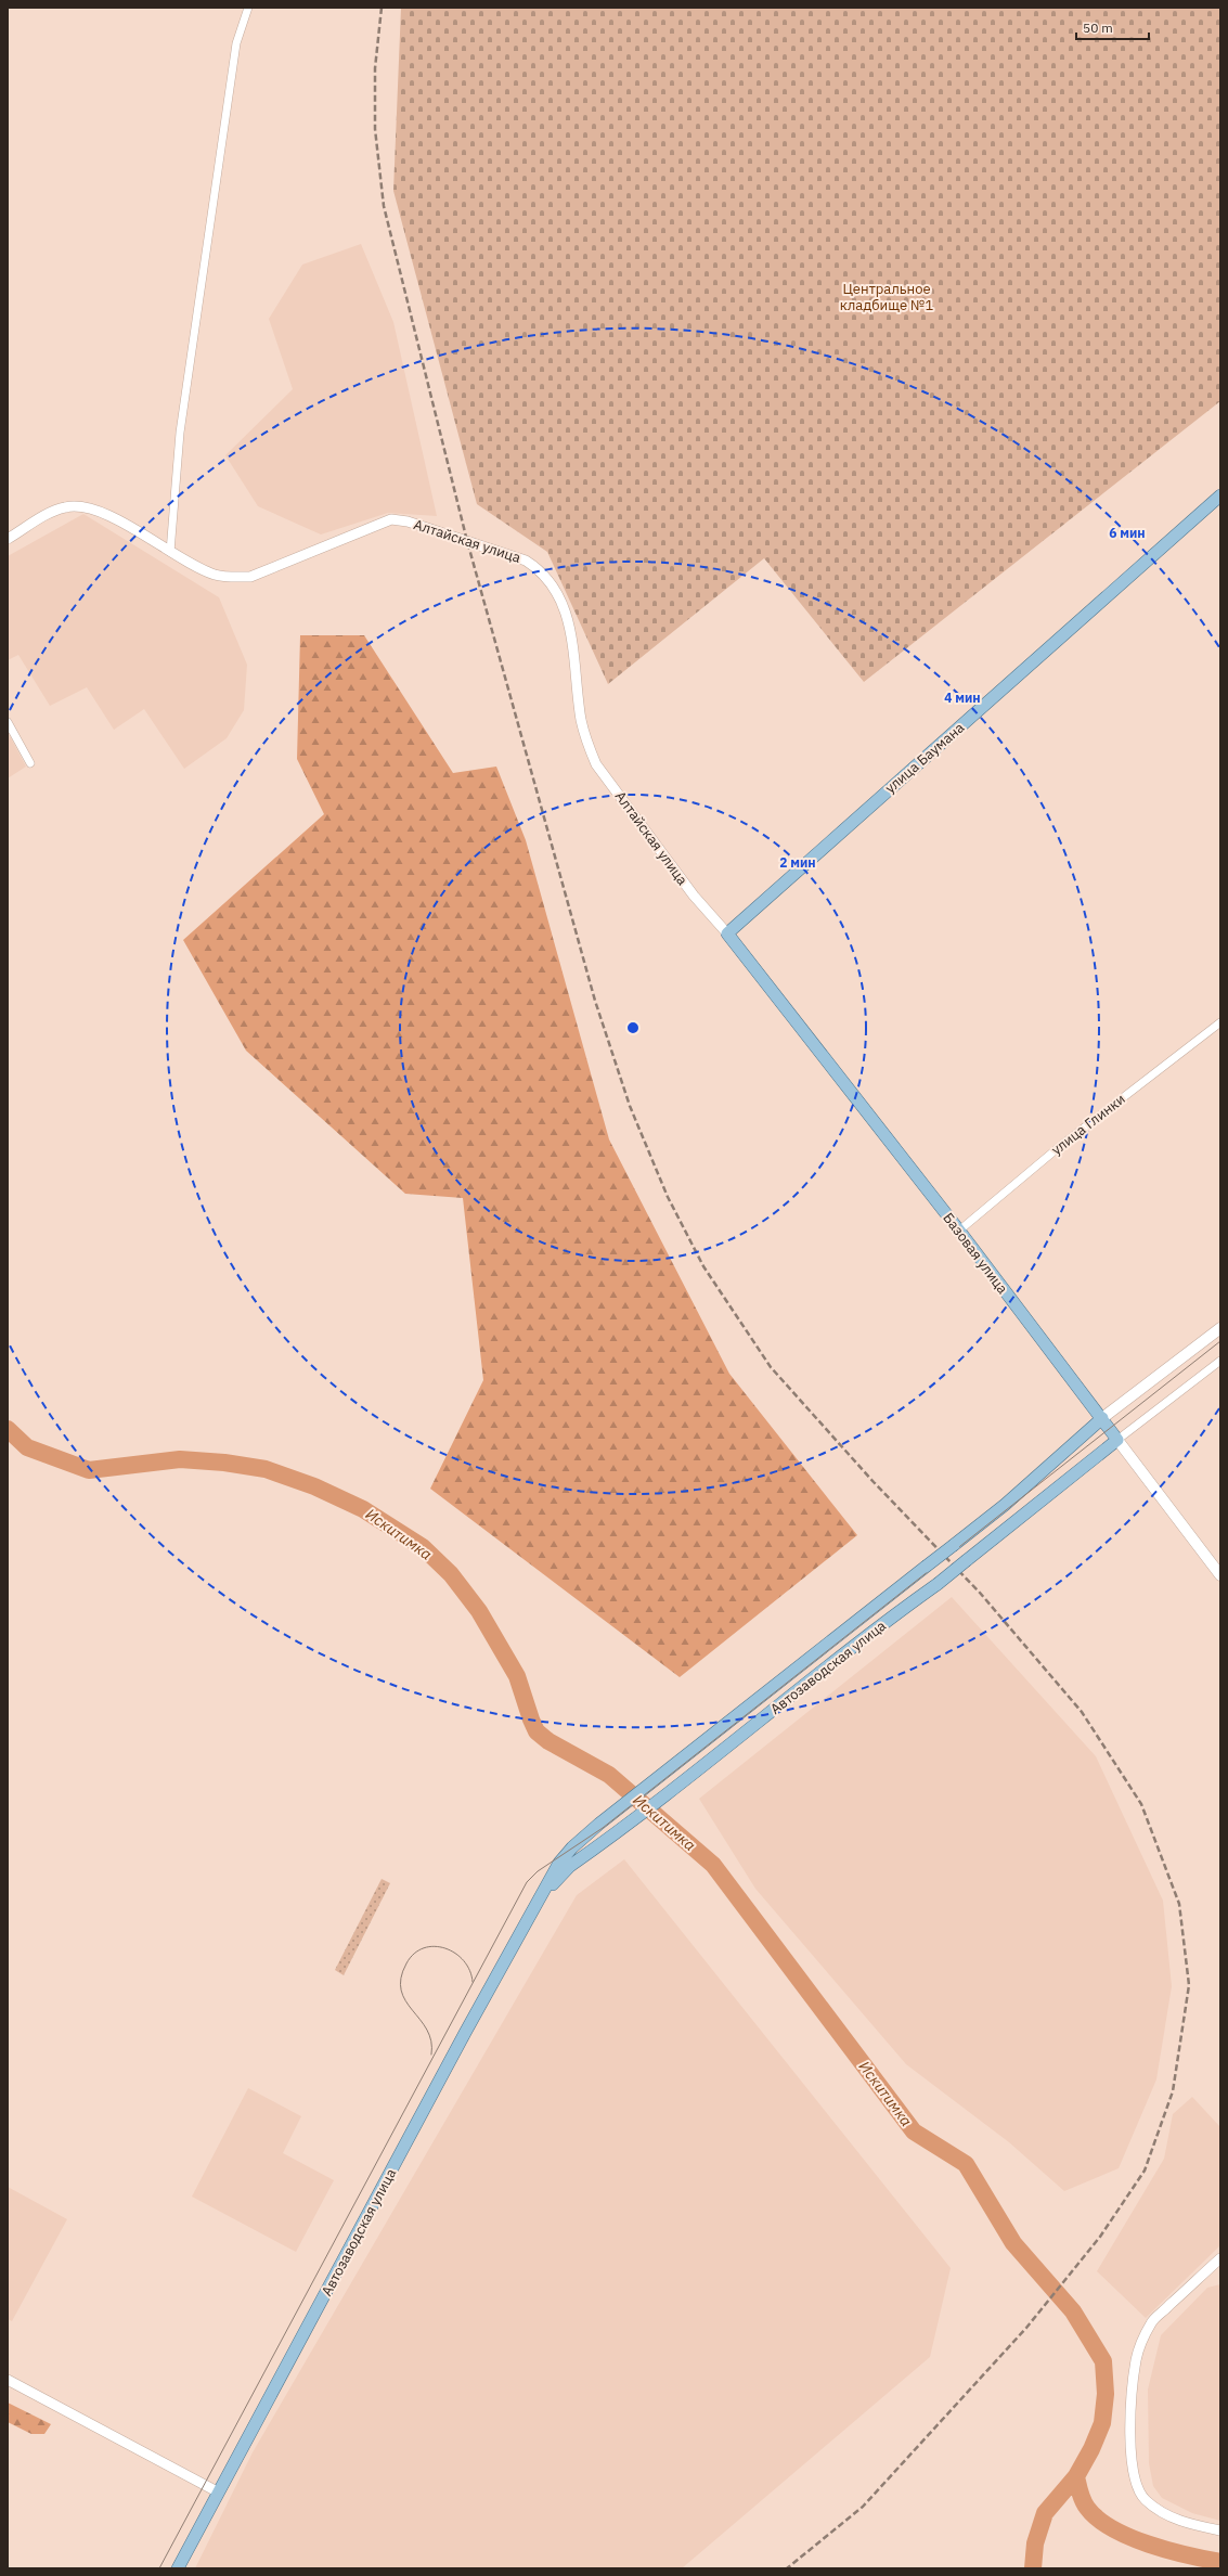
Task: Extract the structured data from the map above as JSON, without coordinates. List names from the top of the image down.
{
  "streets": {
    "main road": ["улица Баумана", "Базовая улица", "Автозаводская улица"],
    "street": ["Алтайская улица", "улица Глинки"]
  },
  "crossings": [
    ["Алтайская улица", "улица Баумана"],
    ["Алтайская улица", "Базовая улица"],
    ["улица Баумана", "Базовая улица"],
    ["улица Глинки", "Базовая улица"],
    ["Базовая улица", "Автозаводская улица"]
  ],
  "water": ["Искитимка"],
  "parks": ["Центральное кладбище №1"],
  "scale_bar": "50 m",
  "rings": ["6 мин", "4 мин", "2 мин"]
}
